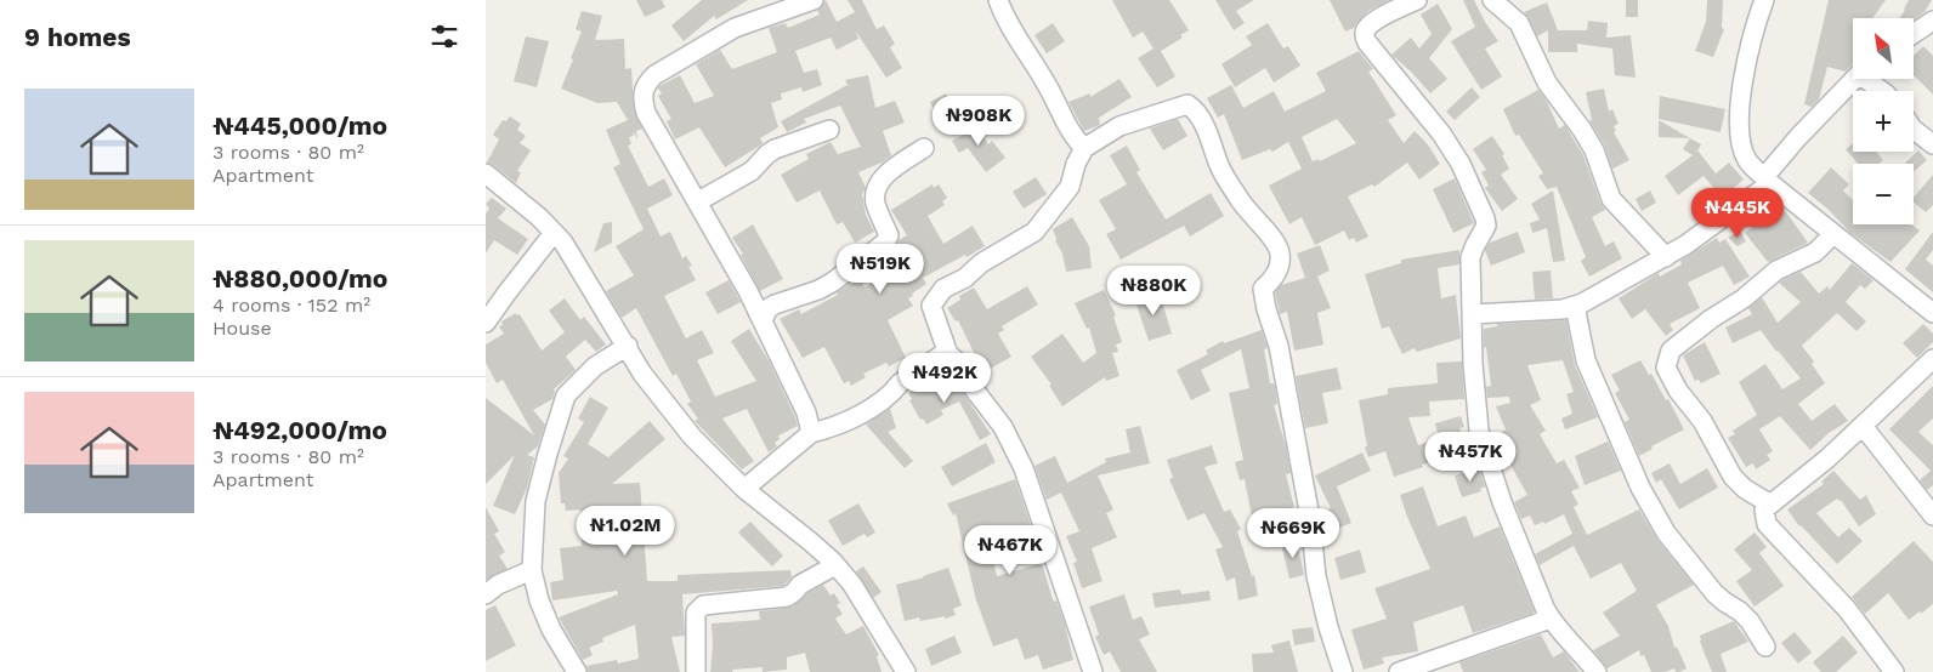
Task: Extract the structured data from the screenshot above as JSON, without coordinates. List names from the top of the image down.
{
  "north": "top left",
  "page": {
    "heading": "9 homes",
    "map_buttons": ["+", "−"],
    "list": [
      {
        "name": "₦445,000/mo",
        "note": "3 rooms · 80 m² · Apartment"
      },
      {
        "name": "₦880,000/mo",
        "note": "4 rooms · 152 m² · House"
      },
      {
        "name": "₦492,000/mo",
        "note": "3 rooms · 80 m² · Apartment"
      }
    ],
    "price": [
      "₦908K",
      "₦445K",
      "₦519K",
      "₦880K",
      "₦492K",
      "₦457K",
      "₦1.02M",
      "₦669K",
      "₦467K"
    ]
  }
}
